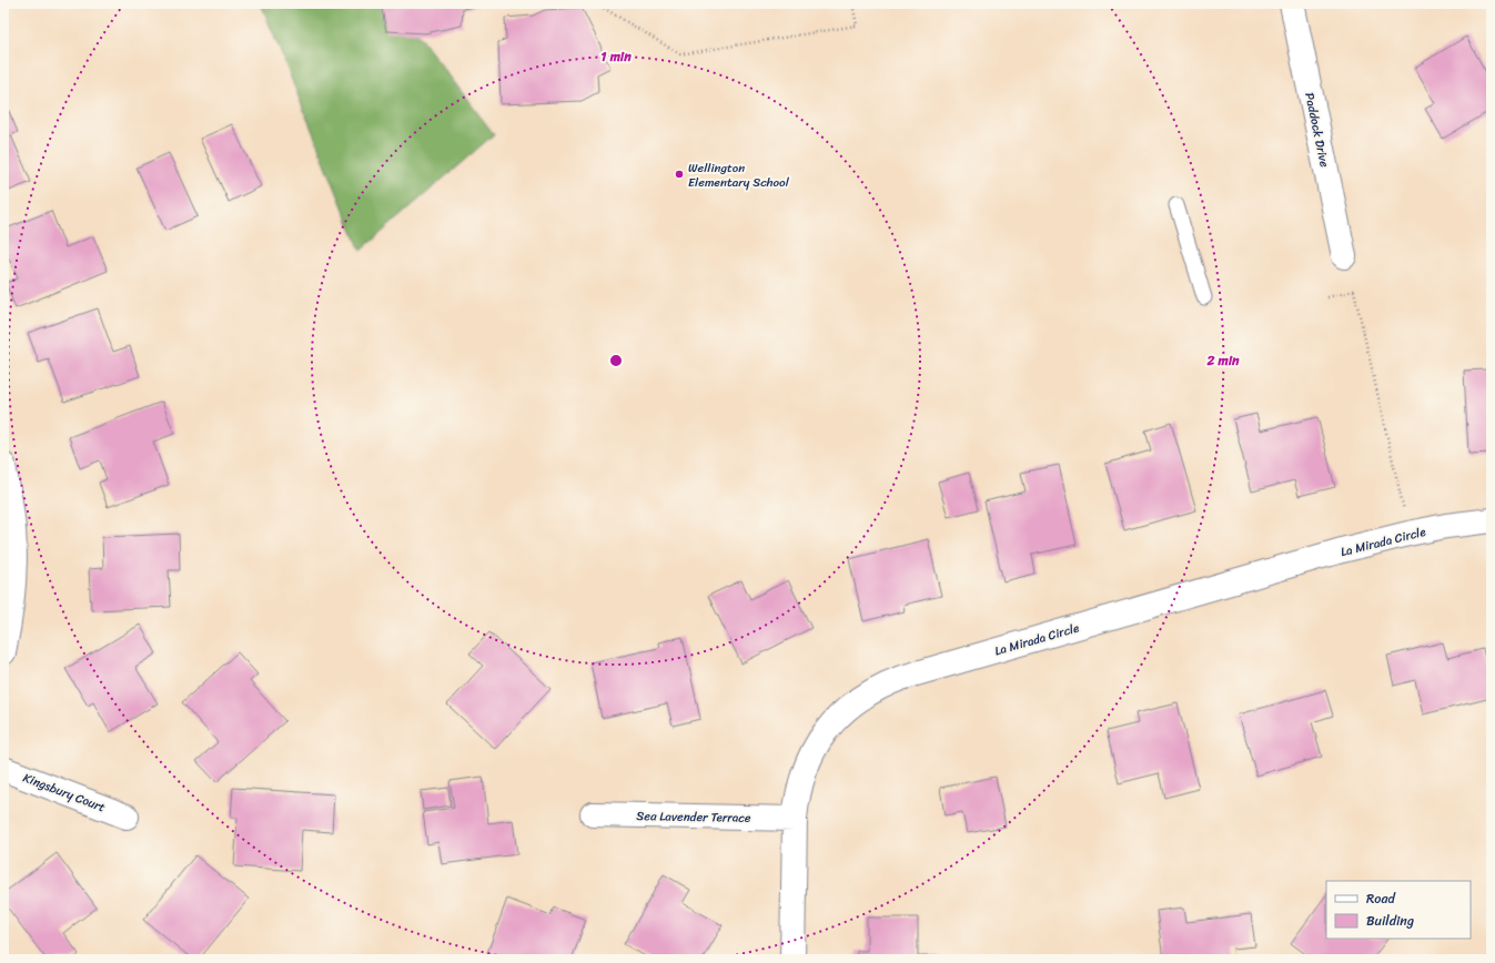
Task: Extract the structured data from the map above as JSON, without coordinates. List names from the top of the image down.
{
  "streets": {
    "street": [
      "Paddock Drive",
      "La Mirada Circle",
      "Kingsbury Court",
      "Sea Lavender Terrace"
    ]
  },
  "crossings": [
    ["La Mirada Circle", "Sea Lavender Terrace"]
  ],
  "places": ["Wellington Elementary School"],
  "legend": ["Road", "Building"],
  "rings": ["1 min", "2 min"]
}
